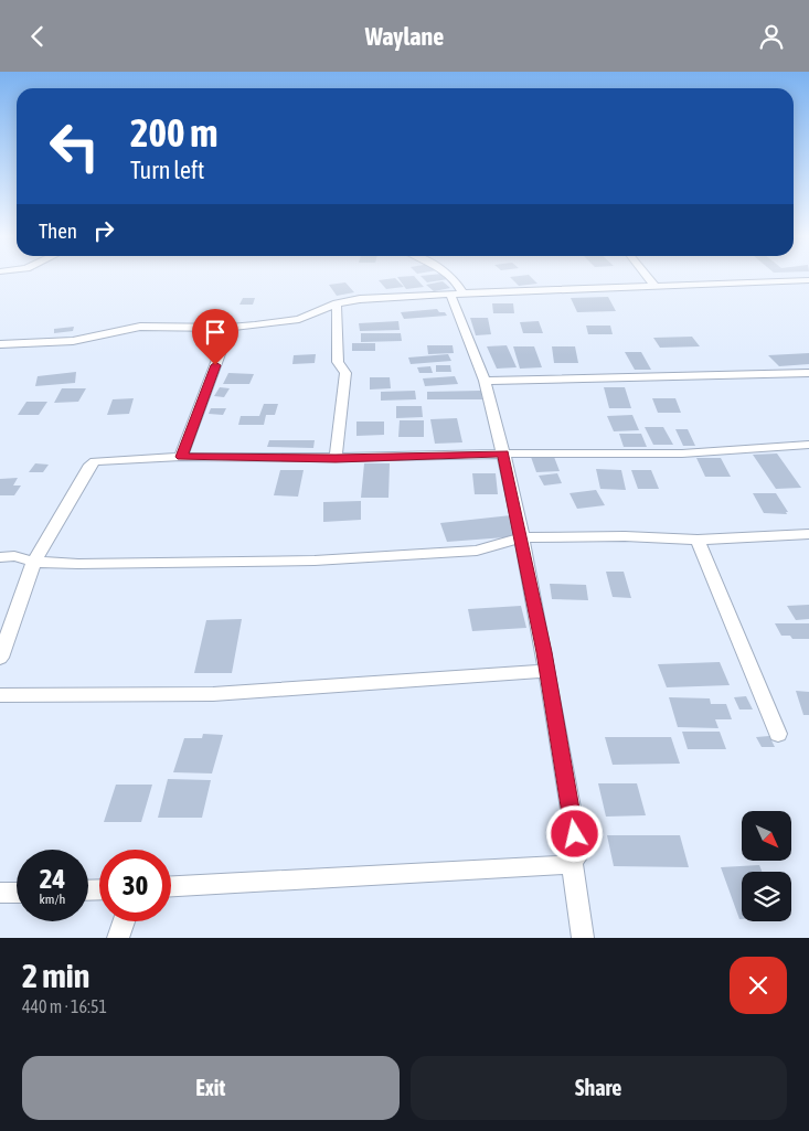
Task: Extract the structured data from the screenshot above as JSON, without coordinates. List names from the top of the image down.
{
  "north": "bottom right",
  "page": {
    "header": "Waylane",
    "turn": ["200 m", "Turn left"],
    "then": "Then",
    "speed": "24 km/h",
    "limit": "30",
    "heading": ["2 min", "440 m · 16:51"],
    "buttons": ["Exit", "Share"]
  }
}
